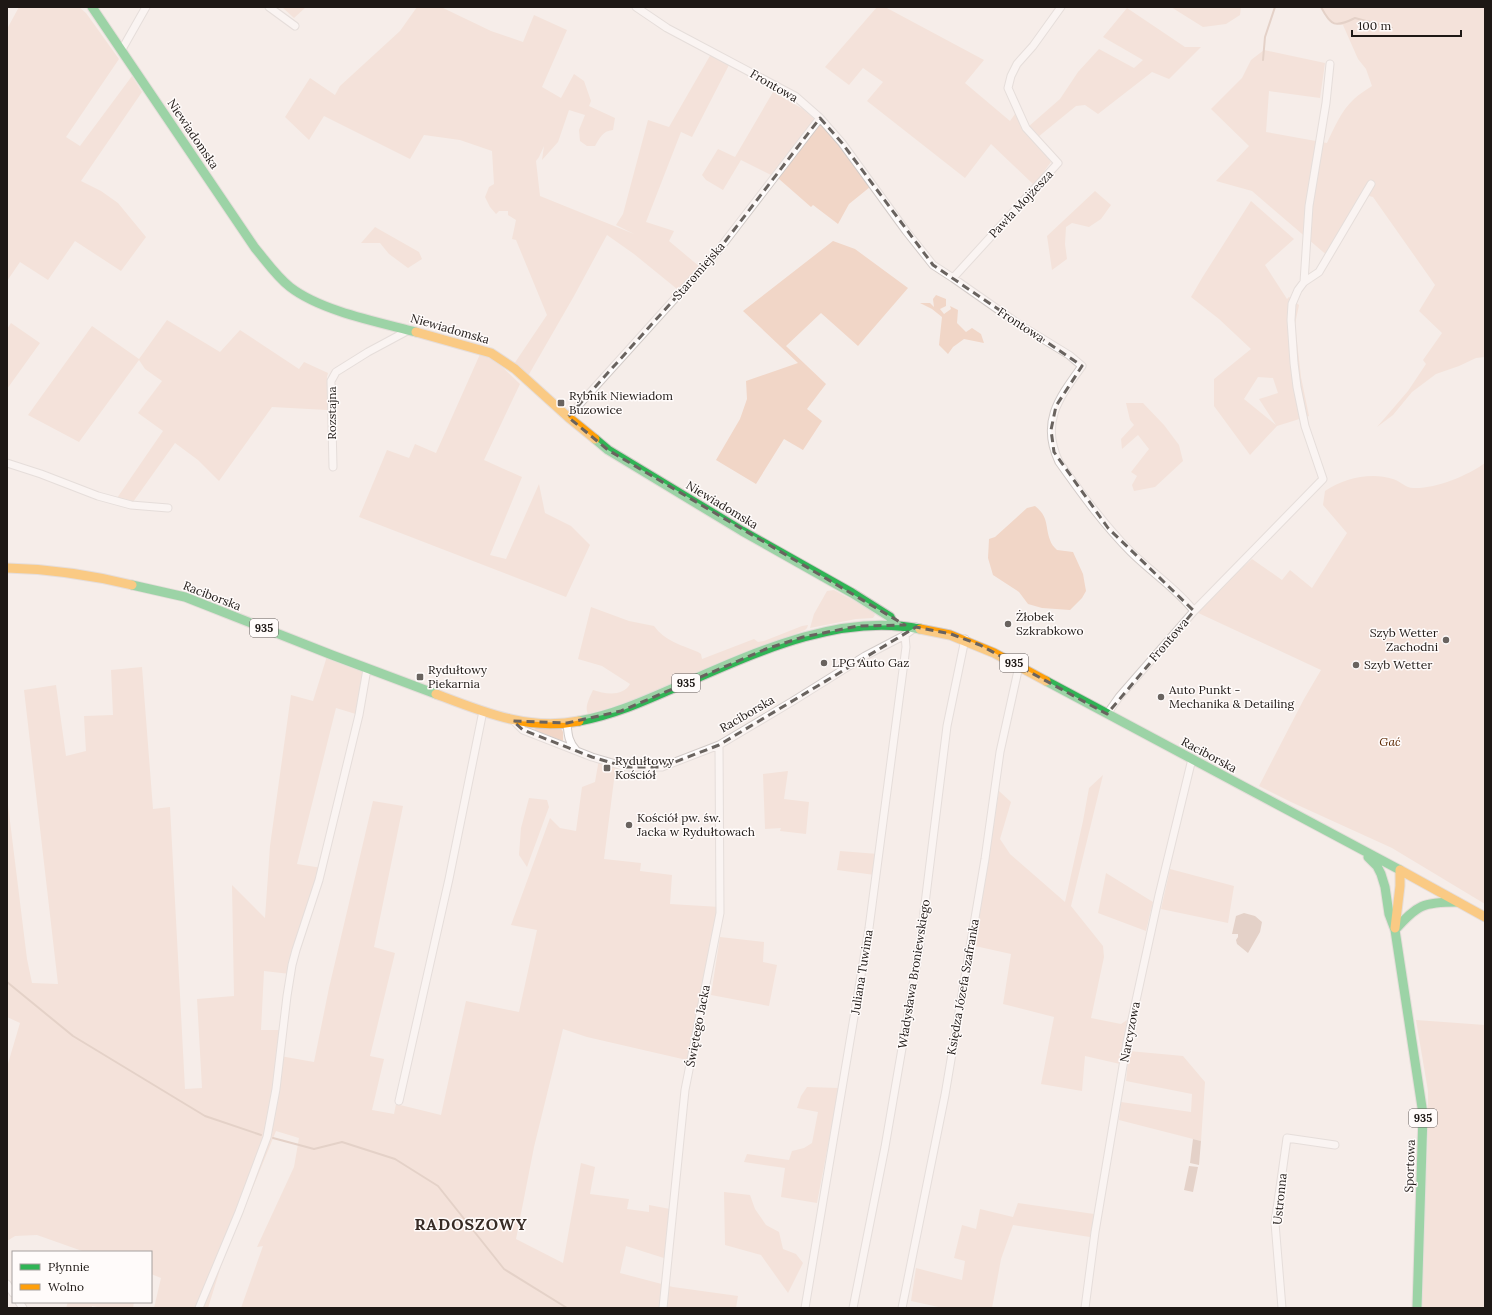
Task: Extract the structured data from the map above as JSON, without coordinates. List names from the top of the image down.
{
  "streets": {
    "main road": [
      "Niewiadomska",
      "Raciborska",
      "935",
      "Sportowa"
    ],
    "street": [
      "Frontowa",
      "Pawła Mojżesza",
      "Staromiejska",
      "Rozstajna",
      "Juliana Tuwima",
      "Władysława Broniewskiego",
      "Księdza Józefa Szafranka",
      "Świętego Jacka",
      "Narcyzowa",
      "Ustronna"
    ]
  },
  "crossings": [
    ["Frontowa", "Pawła Mojżesza"],
    ["Frontowa", "Staromiejska"],
    ["Frontowa", "Raciborska"],
    ["Niewiadomska", "Staromiejska"],
    ["Niewiadomska", "Rozstajna"],
    ["Niewiadomska", "Raciborska"],
    ["Raciborska", "Juliana Tuwima"],
    ["Raciborska", "Władysława Broniewskiego"],
    ["Raciborska", "Księdza Józefa Szafranka"],
    ["Raciborska", "Świętego Jacka"],
    ["Raciborska", "Narcyzowa"],
    ["Raciborska", "Sportowa"]
  ],
  "districts": ["RADOSZOWY"],
  "parks": ["Gać"],
  "places": {
    "transit": ["Rybnik Niewiadom Buzowice", "Rydułtowy Piekarnia", "Rydułtowy Kościół"],
    "other": [
      "Żłobek Szkrabkowo",
      "Szyb Wetter Zachodni",
      "LPG Auto Gaz",
      "Szyb Wetter",
      "Auto Punkt - Mechanika & Detailing",
      "Kościół pw. św. Jacka w Rydułtowach"
    ]
  },
  "legend": ["Płynnie", "Wolno"],
  "scale_bar": "100 m"
}
